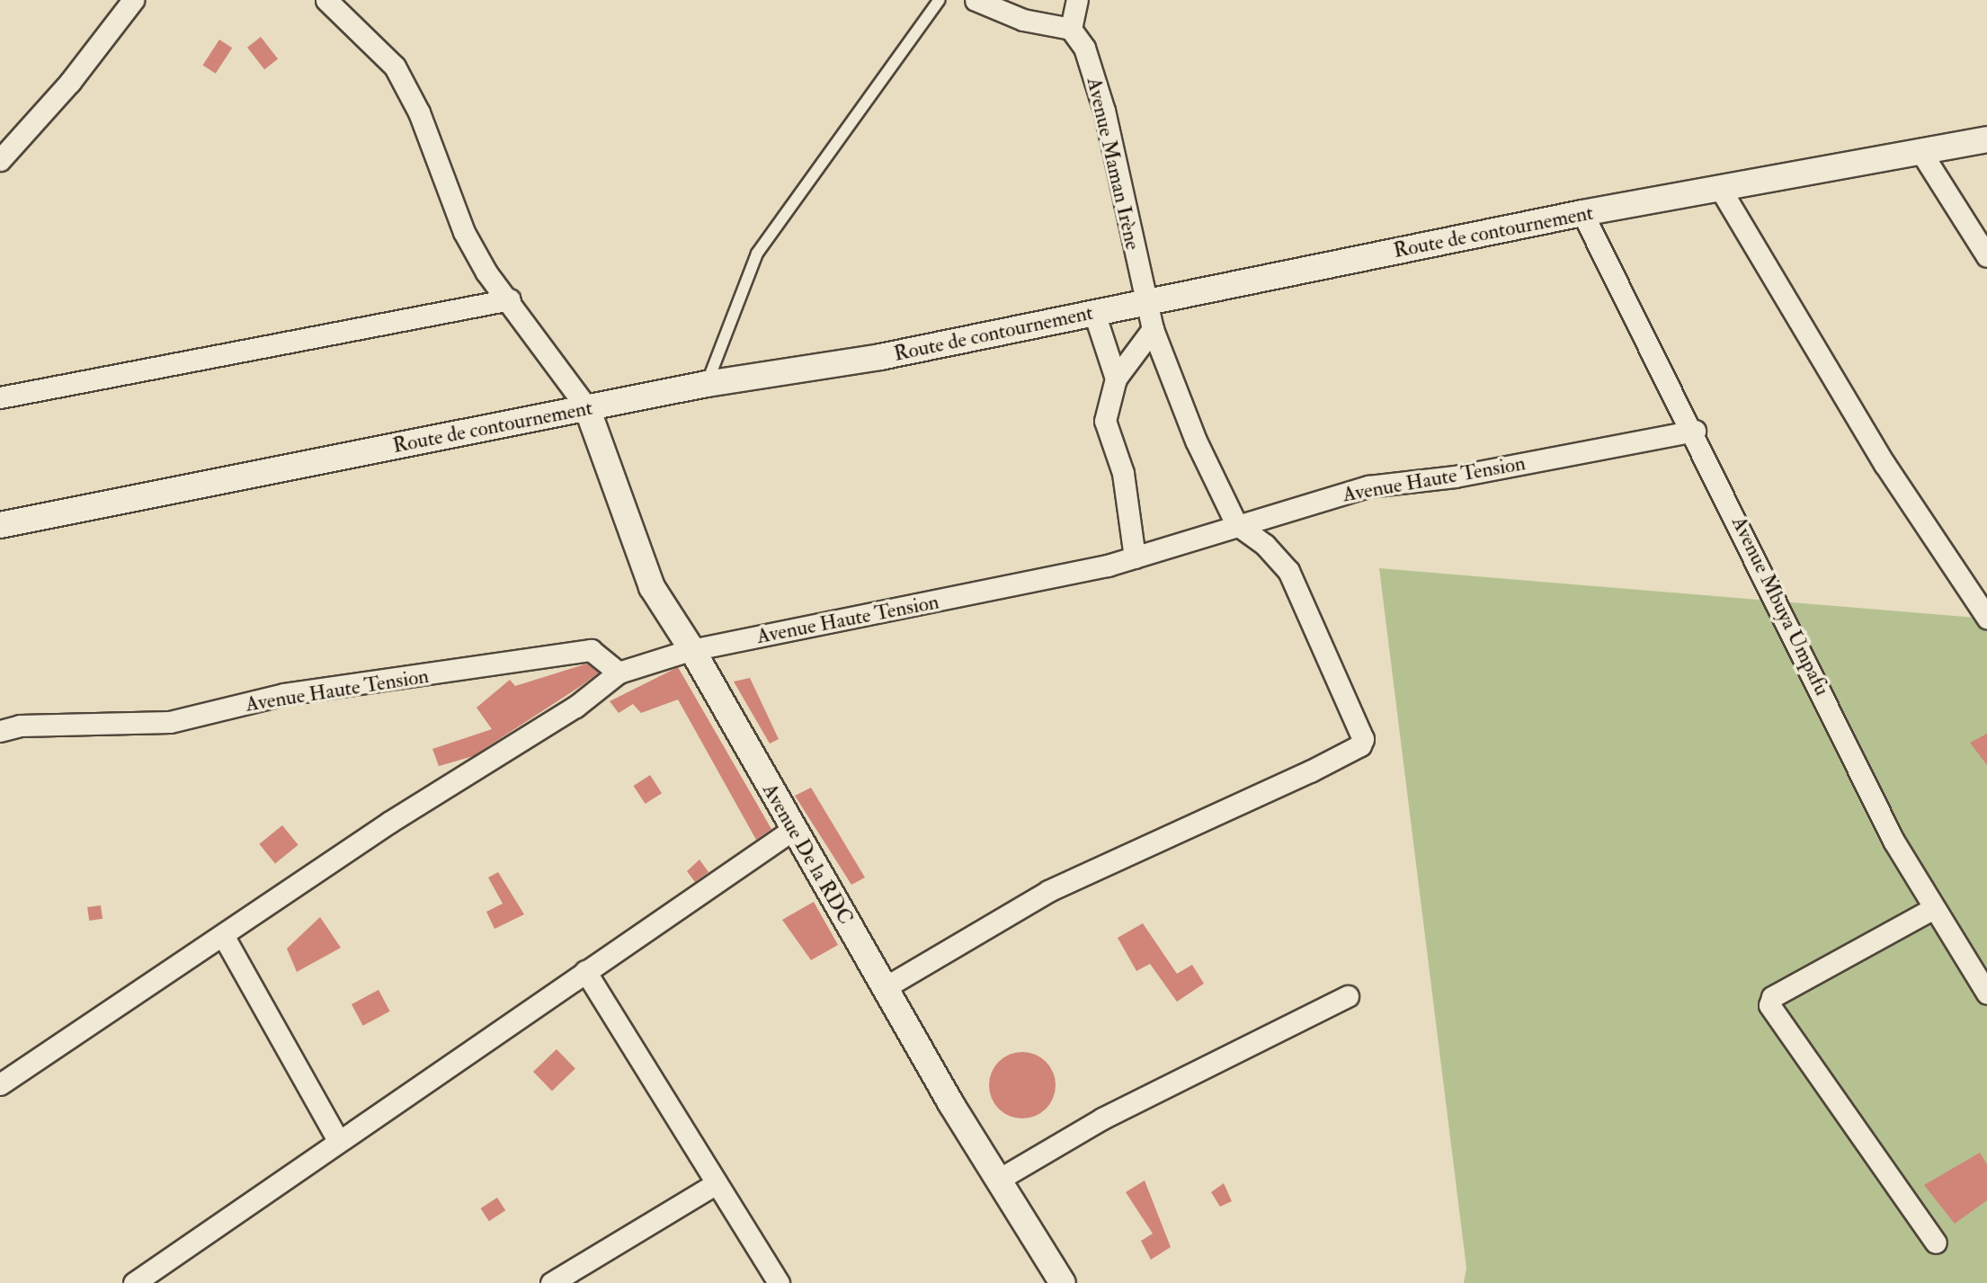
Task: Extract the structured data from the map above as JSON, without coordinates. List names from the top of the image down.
{
  "streets": {
    "street": [
      "Avenue Maman Irène",
      "Route de contournement",
      "Avenue Haute Tension",
      "Avenue Mbuya Umpafu",
      "Avenue De la RDC"
    ]
  },
  "crossings": [
    ["Avenue Maman Irène", "Route de contournement"],
    ["Avenue Maman Irène", "Avenue Haute Tension"],
    ["Route de contournement", "Avenue Mbuya Umpafu"],
    ["Route de contournement", "Avenue De la RDC"],
    ["Avenue Haute Tension", "Avenue Mbuya Umpafu"],
    ["Avenue Haute Tension", "Avenue De la RDC"]
  ]
}
